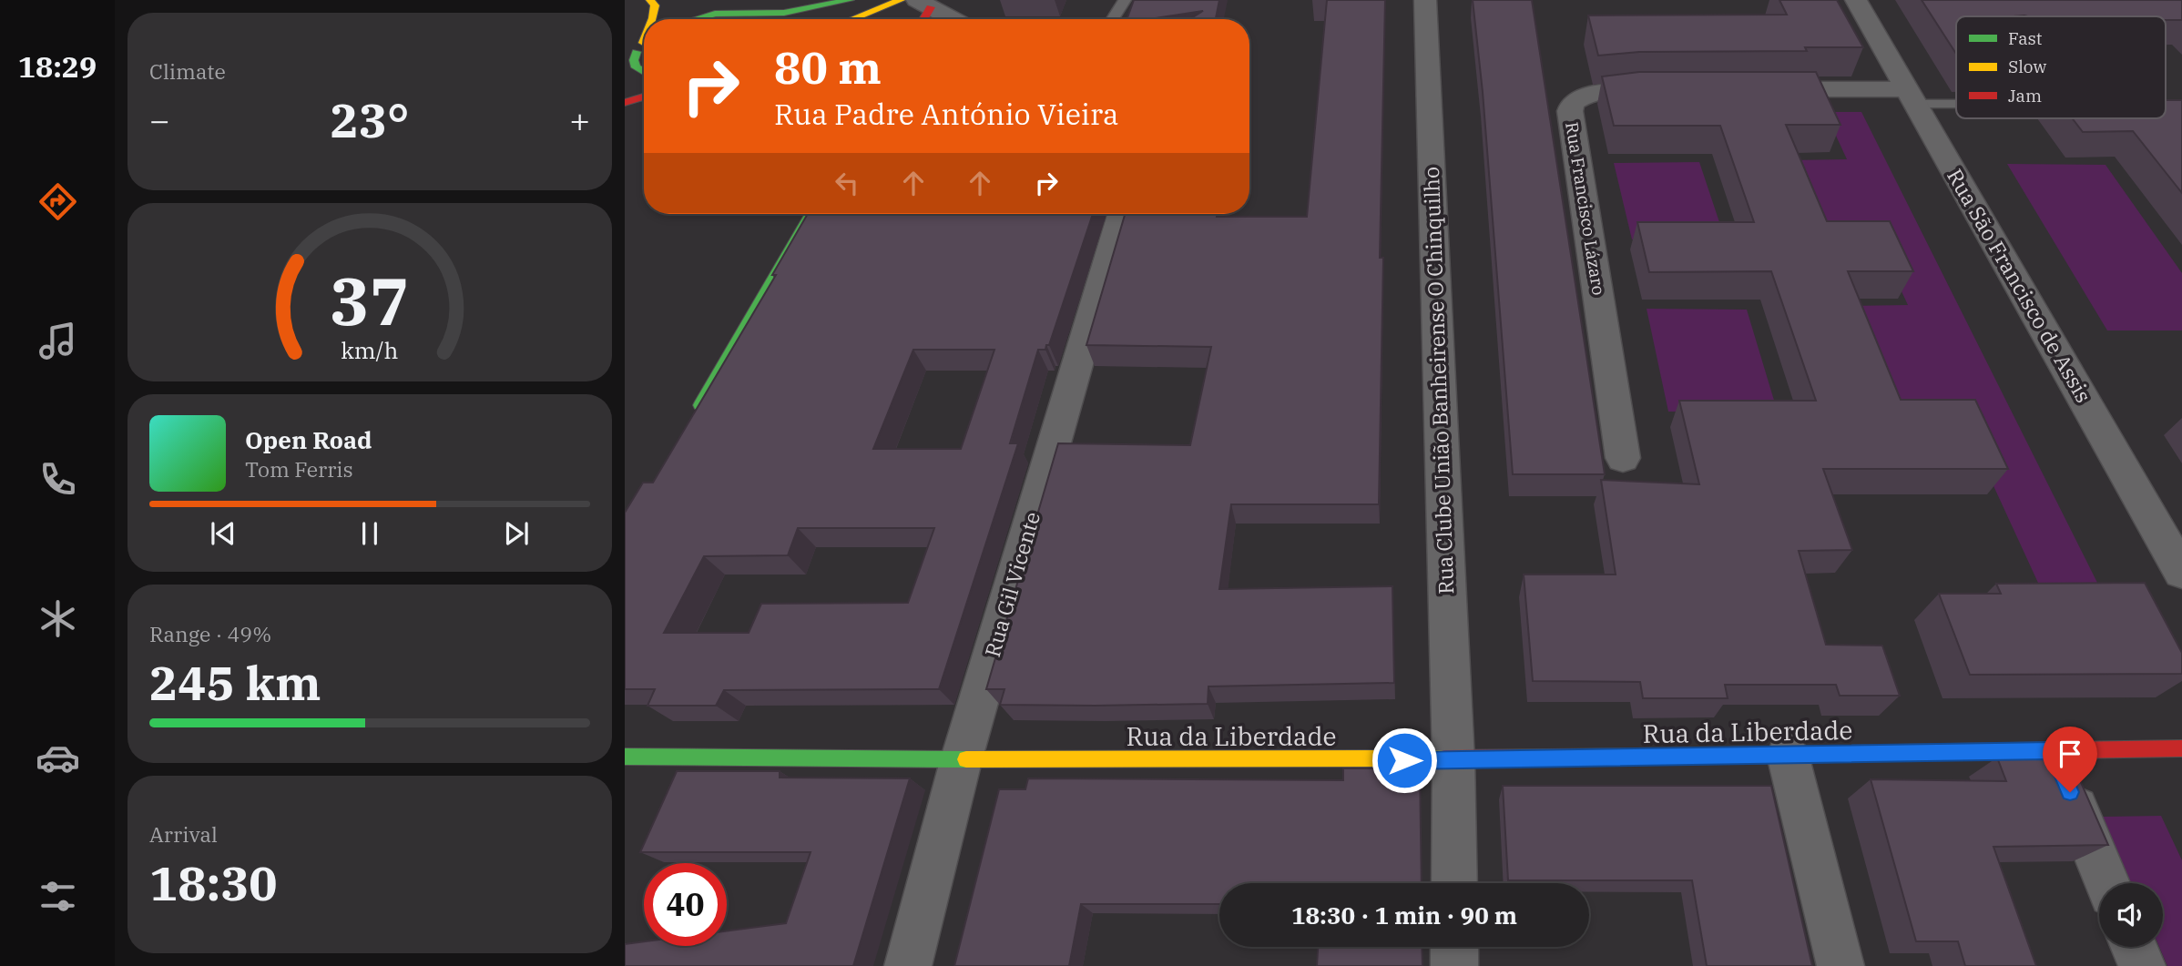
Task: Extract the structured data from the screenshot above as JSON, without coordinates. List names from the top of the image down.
{
  "streets": {
    "street": [
      "Rua Francisco Lázaro",
      "Rua São Francisco de Assis",
      "Rua Clube União Banheirense O Chinquilho",
      "Rua Gil Vicente",
      "Rua da Liberdade"
    ]
  },
  "crossings": [
    ["Rua Clube União Banheirense O Chinquilho", "Rua da Liberdade"],
    ["Rua Gil Vicente", "Rua da Liberdade"]
  ],
  "legend": ["Fast", "Slow", "Jam"],
  "page": {
    "tabs": "18:29",
    "tile": [
      "Climate",
      ["Range · 49%", "245 km"],
      ["Arrival", "18:30"]
    ],
    "turn": ["80 m", "Rua Padre António Vieira"],
    "heat": ["−", "23°", "+"],
    "song": ["Open Road", "Tom Ferris"],
    "limit": "40",
    "trip": "18:30 · 1 min · 90 m",
    "gauge": ["37", "km/h"]
  }
}
